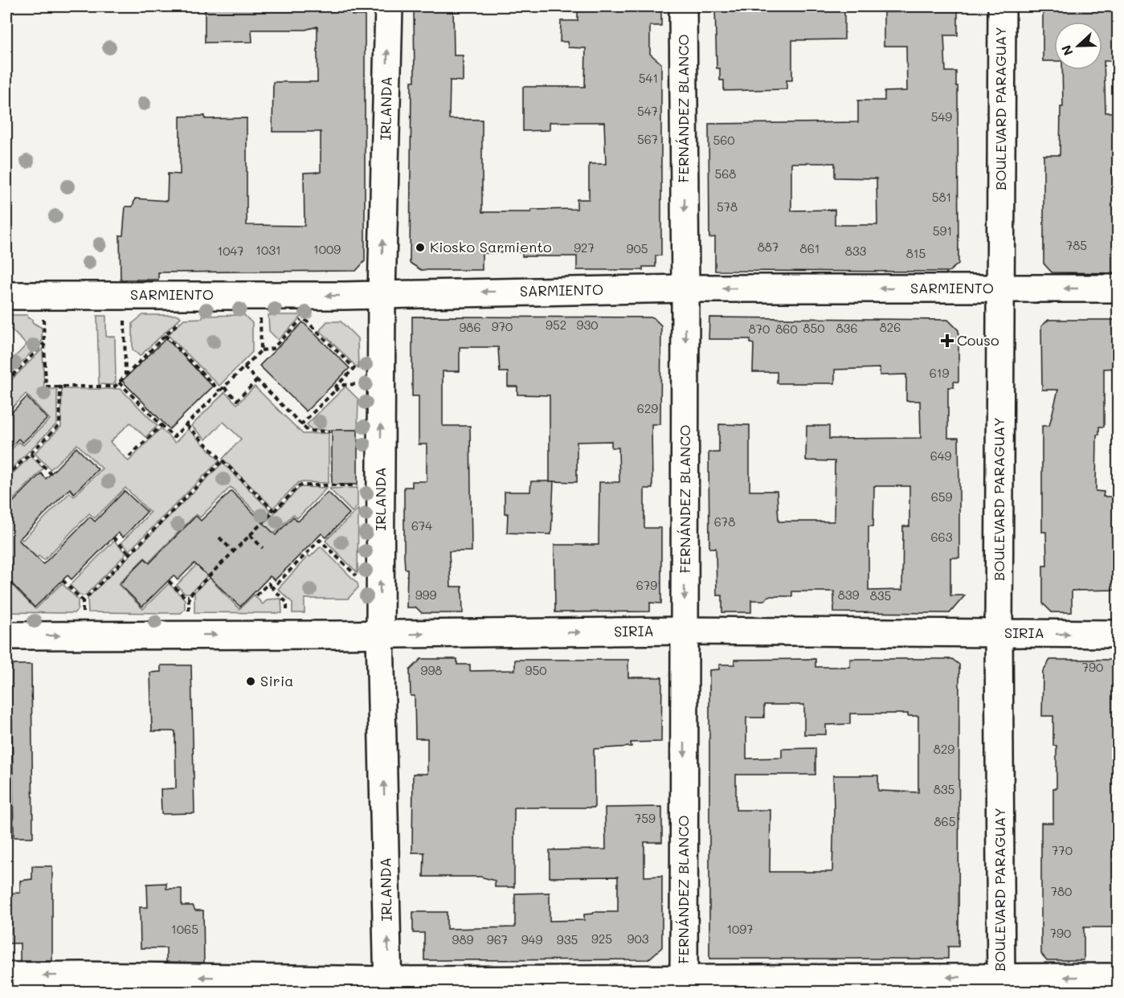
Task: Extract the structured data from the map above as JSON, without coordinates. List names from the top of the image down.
{
  "streets": {
    "street": [
      "IRLANDA",
      "FERNÁNDEZ BLANCO",
      "BOULEVARD PARAGUAY",
      "SARMIENTO",
      "SIRIA"
    ]
  },
  "crossings": [
    ["IRLANDA", "SARMIENTO"],
    ["IRLANDA", "SIRIA"],
    ["FERNÁNDEZ BLANCO", "SARMIENTO"],
    ["FERNÁNDEZ BLANCO", "SIRIA"],
    ["BOULEVARD PARAGUAY", "SARMIENTO"],
    ["BOULEVARD PARAGUAY", "SIRIA"]
  ],
  "one_way": [
    "IRLANDA",
    "FERNÁNDEZ BLANCO",
    "SARMIENTO",
    "SIRIA"
  ],
  "places": {
    "other": ["Kiosko Sarmiento", "Siria"],
    "health": ["Couso"]
  },
  "house_numbers": [
    "541",
    "547",
    "549",
    "567",
    "560",
    "568",
    "581",
    "578",
    "591",
    "785",
    "887",
    "927",
    "905",
    "861",
    "1009",
    "1031",
    "1047",
    "833",
    "815",
    "952",
    "930",
    "970",
    "986",
    "826",
    "850",
    "836",
    "870",
    "860",
    "619",
    "629",
    "649",
    "659",
    "678",
    "674",
    "663",
    "679",
    "999",
    "839",
    "835",
    "790",
    "998",
    "950",
    "829",
    "835",
    "759",
    "865",
    "770",
    "780",
    "1065",
    "1097",
    "790",
    "925",
    "903",
    "989",
    "967",
    "949",
    "935"
  ],
  "north": "left"
}
